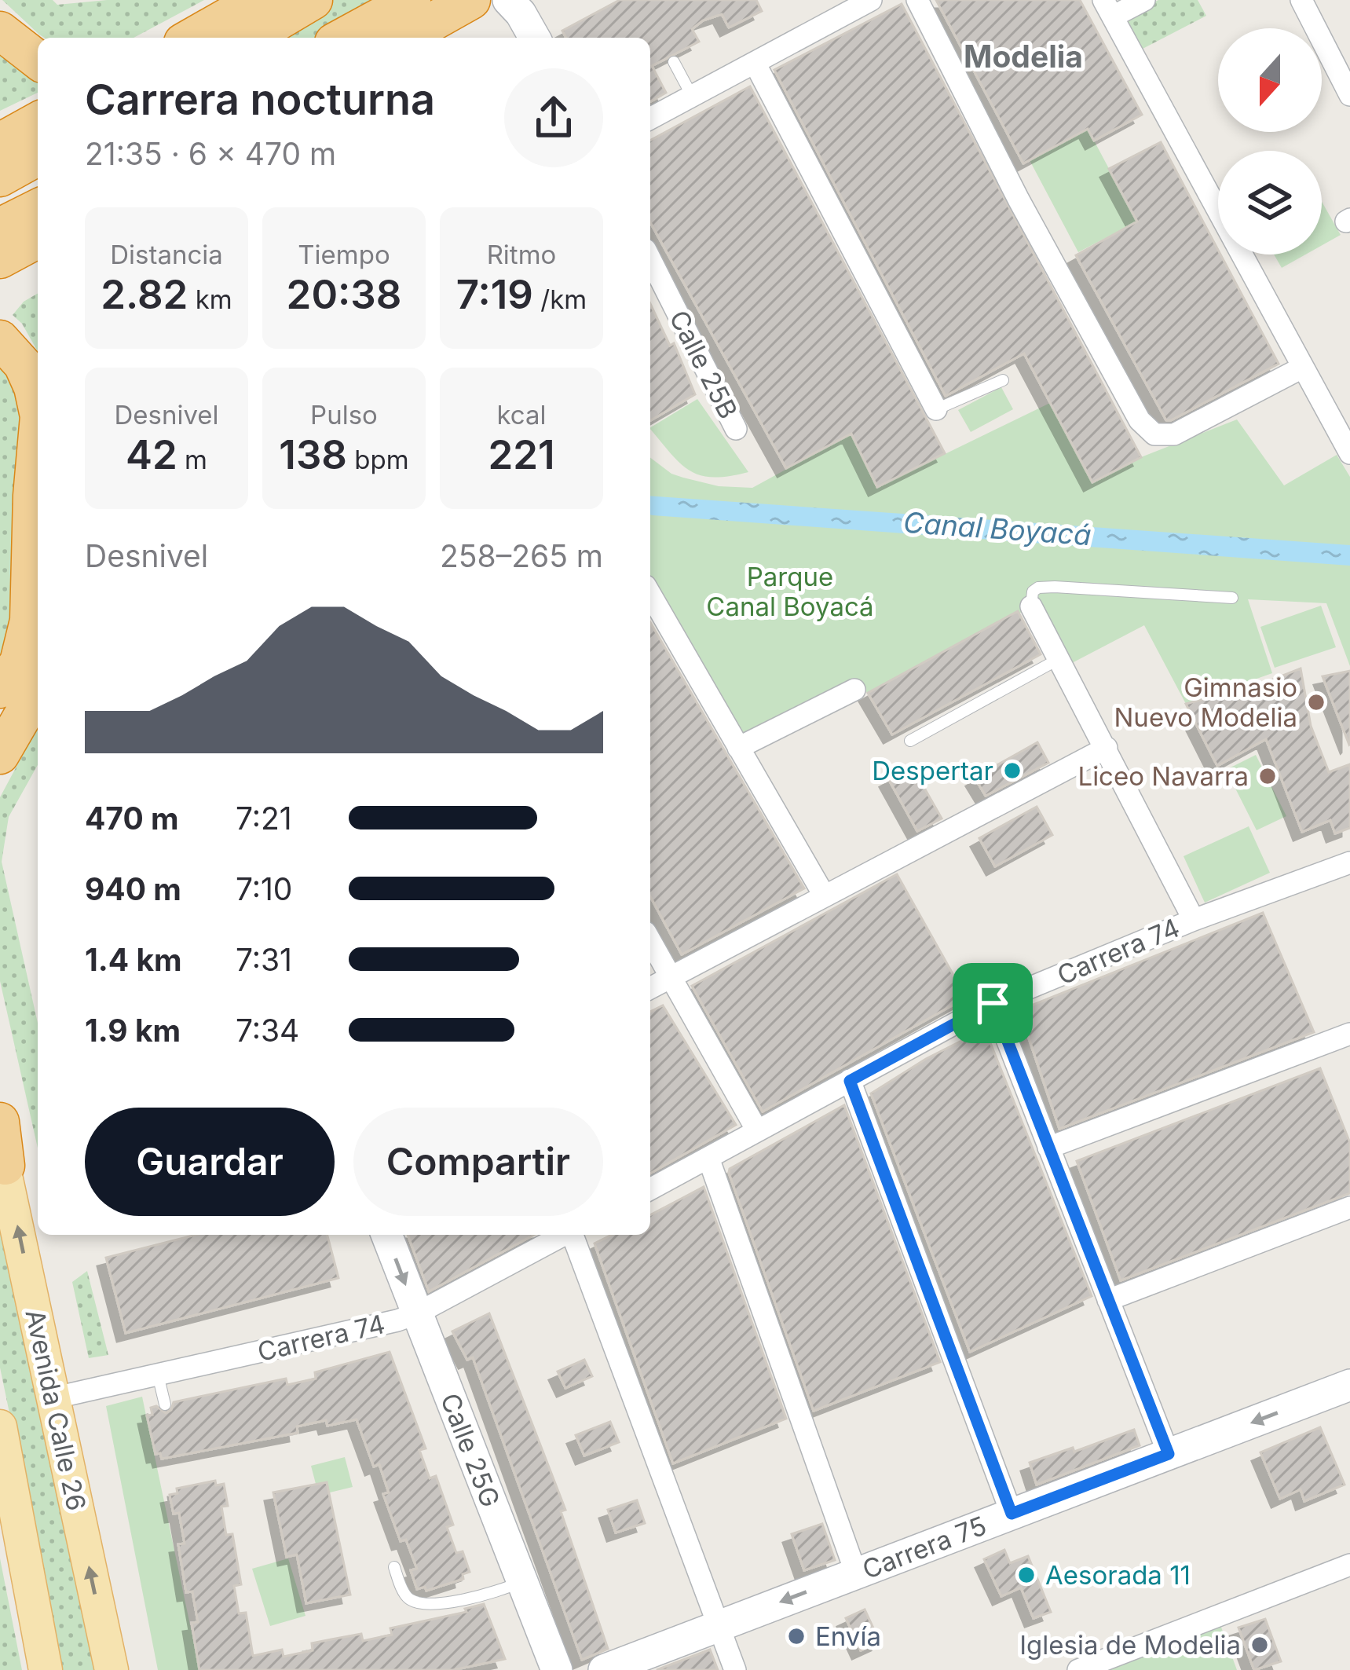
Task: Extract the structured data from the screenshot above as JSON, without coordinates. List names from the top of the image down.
{
  "streets": {
    "main road": ["Avenida Calle 26"],
    "street": [
      "Calle 25B",
      "Carrera 74",
      "Calle 25G",
      "Carrera 75"
    ]
  },
  "crossings": [
    ["Carrera 74", "Avenida Calle 26"],
    ["Carrera 74", "Calle 25G"]
  ],
  "districts": ["Modelia"],
  "water": ["Canal Boyacá"],
  "parks": ["Parque Canal Boyacá"],
  "places": [
    "Gimnasio Nuevo Modelia",
    "Despertar",
    "Liceo Navarra",
    "Aesorada 11",
    "Envía",
    "Iglesia de Modelia"
  ],
  "north": "bottom",
  "page": {
    "heading": ["Carrera nocturna", "21:35 · 6 × 470 m"],
    "stats": [
      ["Distancia", "2.82 km"],
      ["Tiempo", "20:38"],
      ["Ritmo", "7:19 /km"],
      ["Desnivel", "42 m"],
      ["Pulso", "138 bpm"],
      ["kcal", "221"]
    ],
    "chart": ["Desnivel", "258–265 m"],
    "list": [
      {
        "name": "470 m",
        "note": "7:21"
      },
      {
        "name": "940 m",
        "note": "7:10"
      },
      {
        "name": "1.4 km",
        "note": "7:31"
      },
      {
        "name": "1.9 km",
        "note": "7:34"
      }
    ],
    "buttons": ["Guardar", "Compartir"]
  }
}
